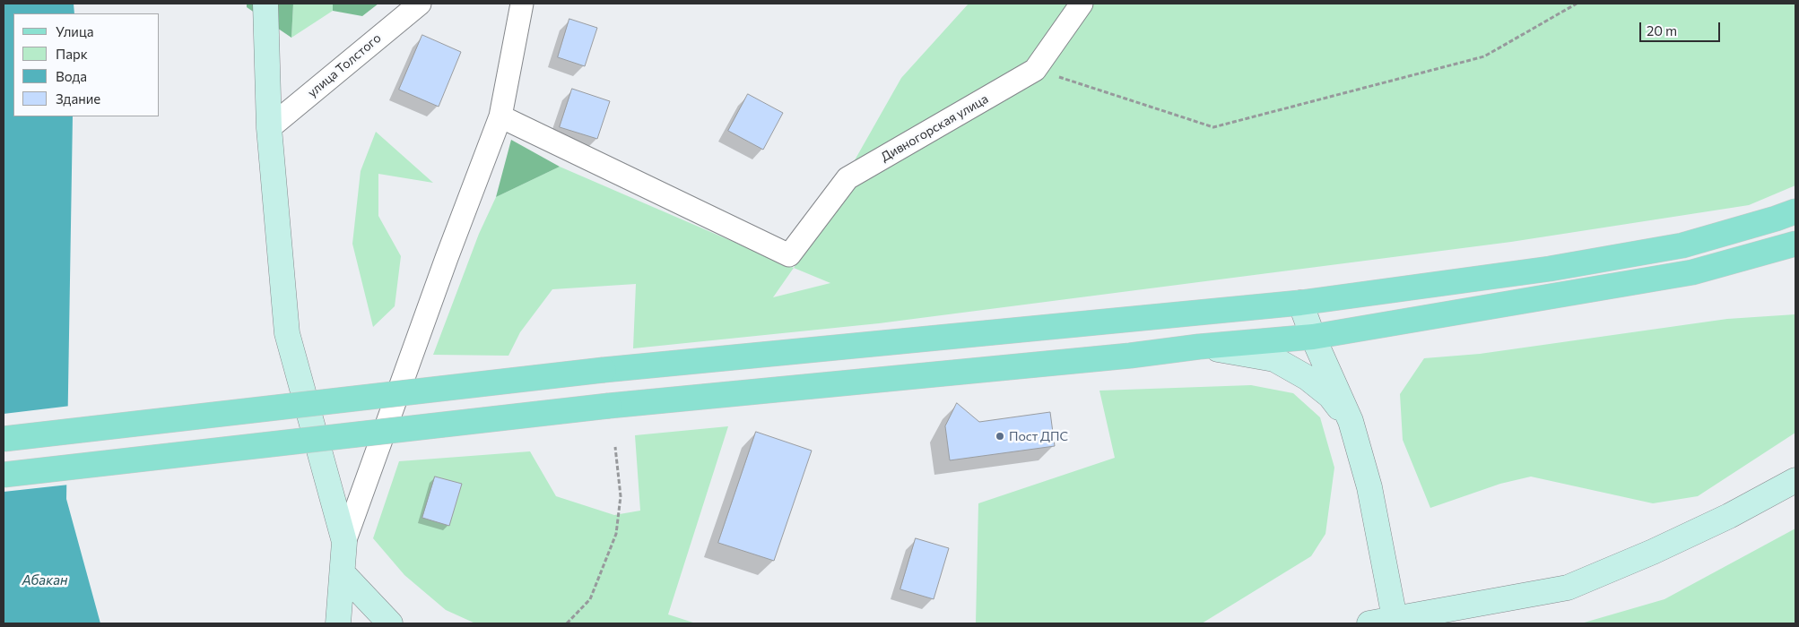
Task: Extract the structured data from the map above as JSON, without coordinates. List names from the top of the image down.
{
  "streets": {
    "street": ["улица Толстого", "Дивногорская улица"]
  },
  "water": ["Абакан"],
  "places": ["Пост ДПС"],
  "legend": [
    "Улица",
    "Парк",
    "Вода",
    "Здание"
  ],
  "scale_bar": "20 m"
}
